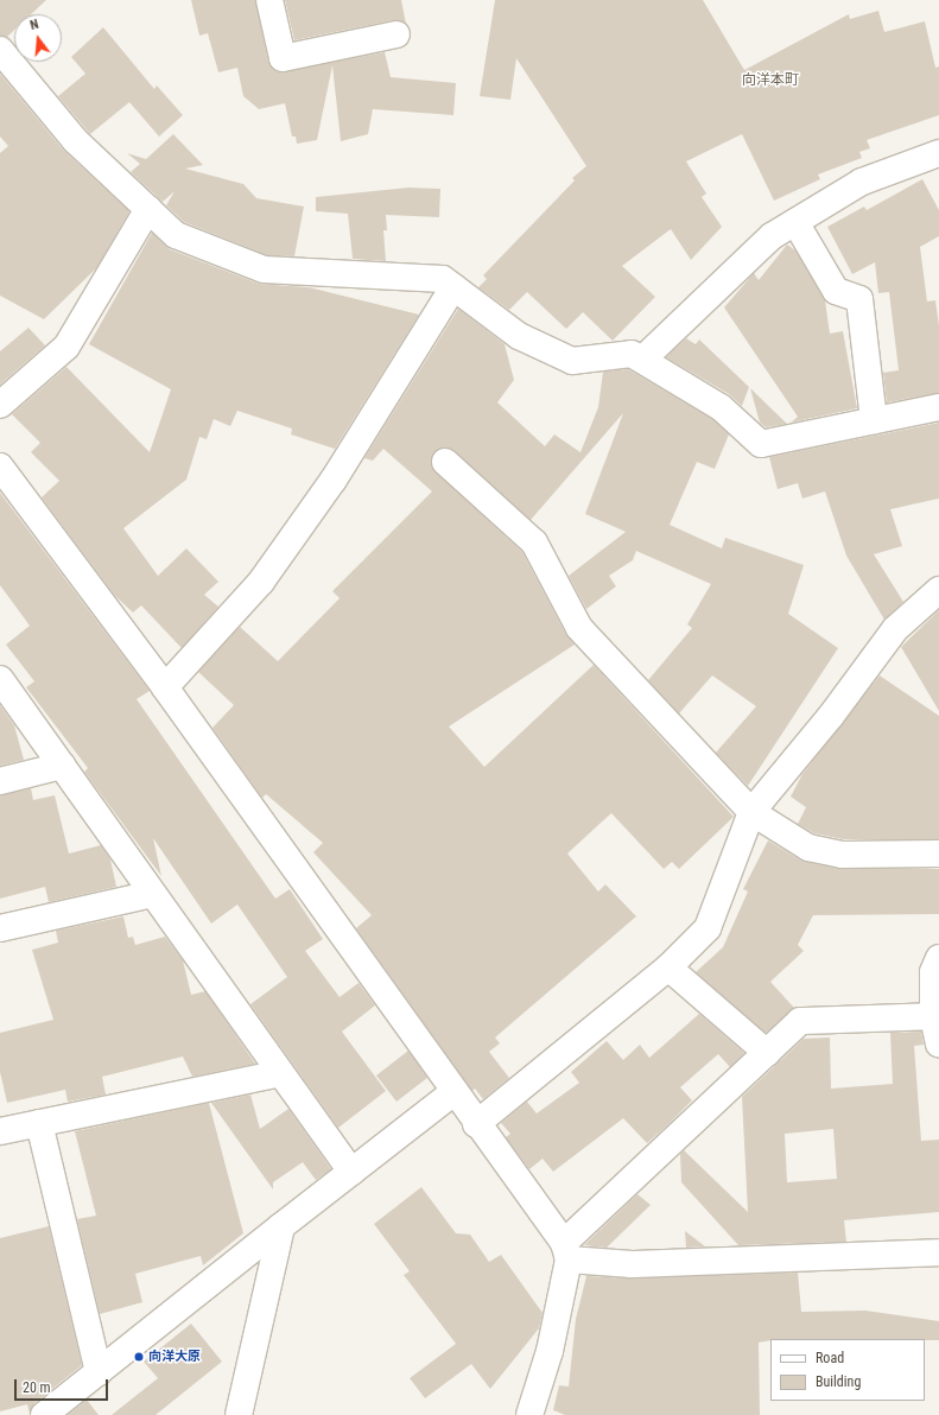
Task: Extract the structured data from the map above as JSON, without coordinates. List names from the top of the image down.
{
  "districts": ["向洋本町"],
  "places": ["向洋大原"],
  "legend": ["Road", "Building"],
  "scale_bar": "20 m",
  "north": "top"
}
